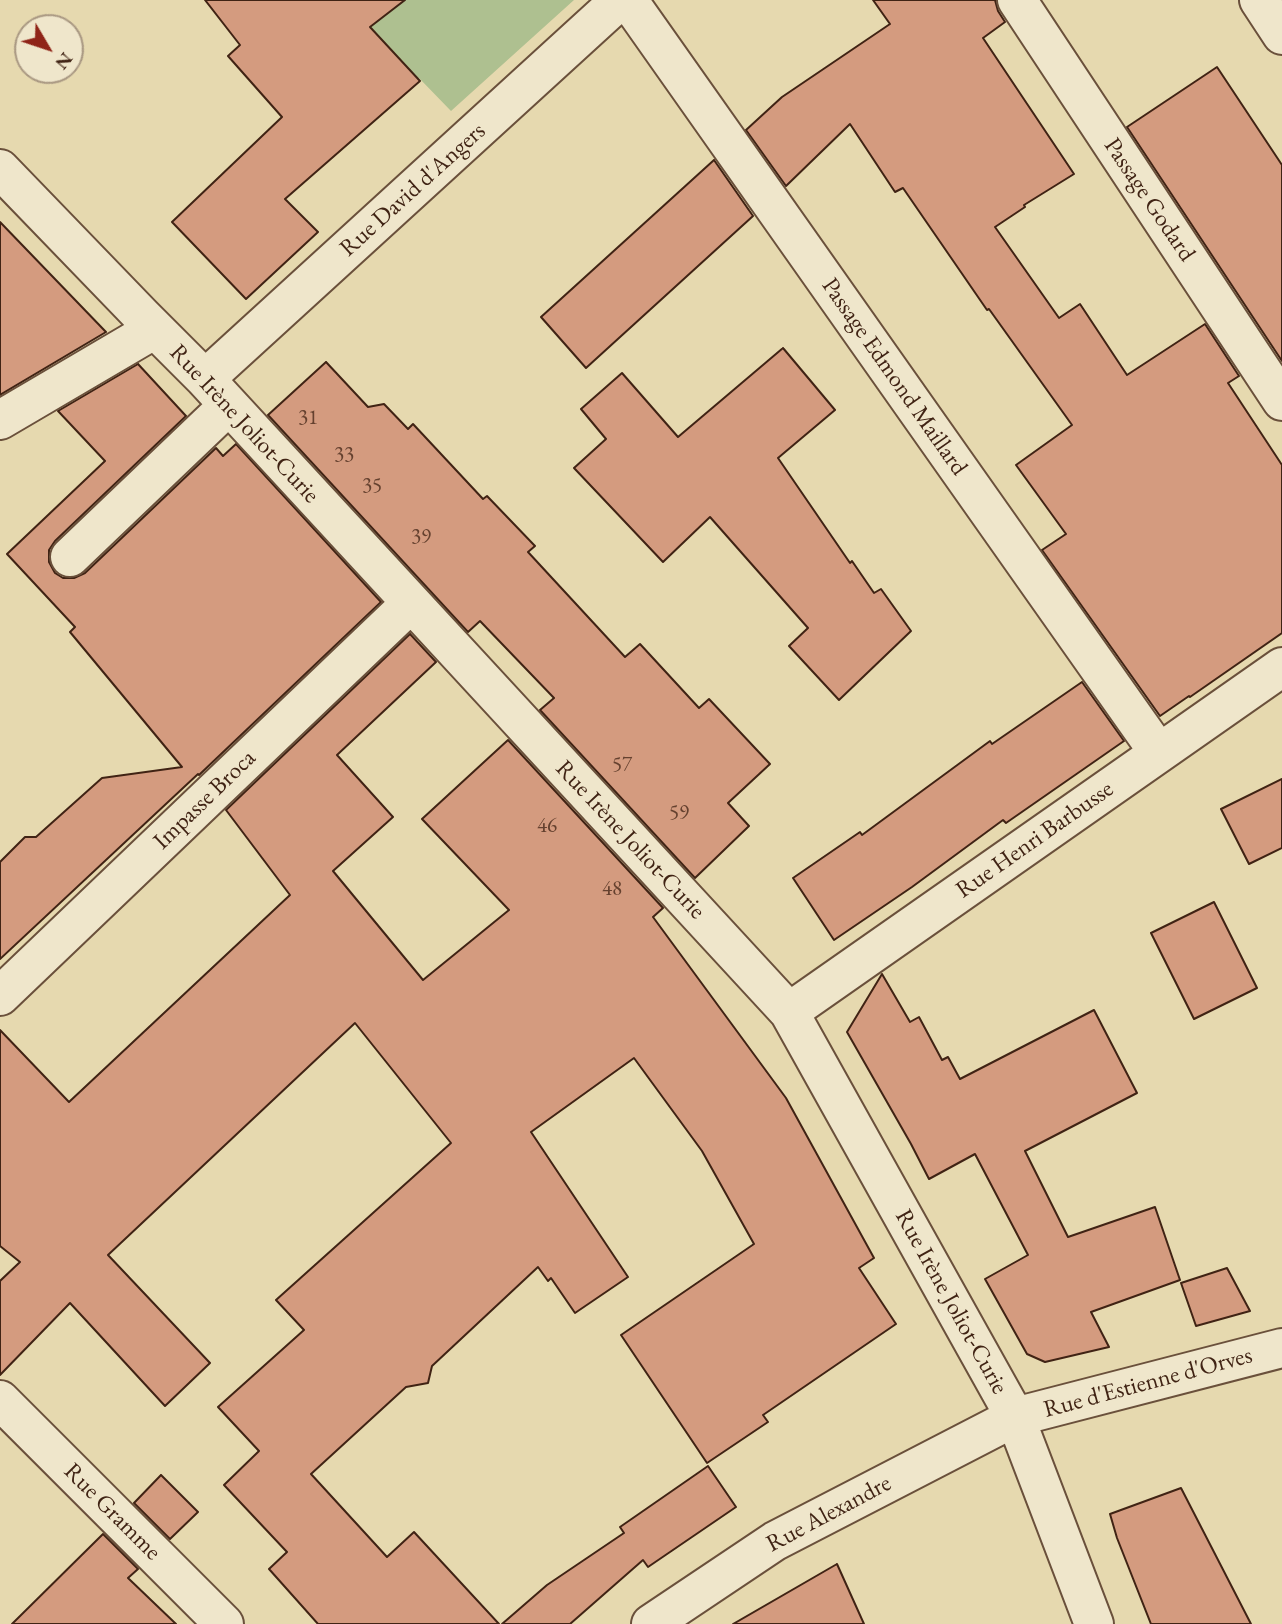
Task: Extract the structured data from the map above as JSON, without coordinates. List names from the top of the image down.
{
  "streets": {
    "street": [
      "Rue David d'Angers",
      "Passage Godard",
      "Passage Edmond Maillard",
      "Rue Irène Joliot-Curie",
      "Impasse Broca",
      "Rue Henri Barbusse",
      "Rue d'Estienne d'Orves",
      "Rue Gramme",
      "Rue Alexandre"
    ]
  },
  "crossings": [
    ["Rue David d'Angers", "Rue Irène Joliot-Curie"],
    ["Passage Edmond Maillard", "Rue Henri Barbusse"],
    ["Rue Irène Joliot-Curie", "Impasse Broca"],
    ["Rue Irène Joliot-Curie", "Rue Henri Barbusse"],
    ["Rue Irène Joliot-Curie", "Rue d'Estienne d'Orves"],
    ["Rue Irène Joliot-Curie", "Rue Alexandre"],
    ["Rue d'Estienne d'Orves", "Rue Alexandre"]
  ],
  "house_numbers": [
    "31",
    "33",
    "35",
    "39",
    "57",
    "59",
    "46",
    "48"
  ],
  "north": "bottom right"
}
